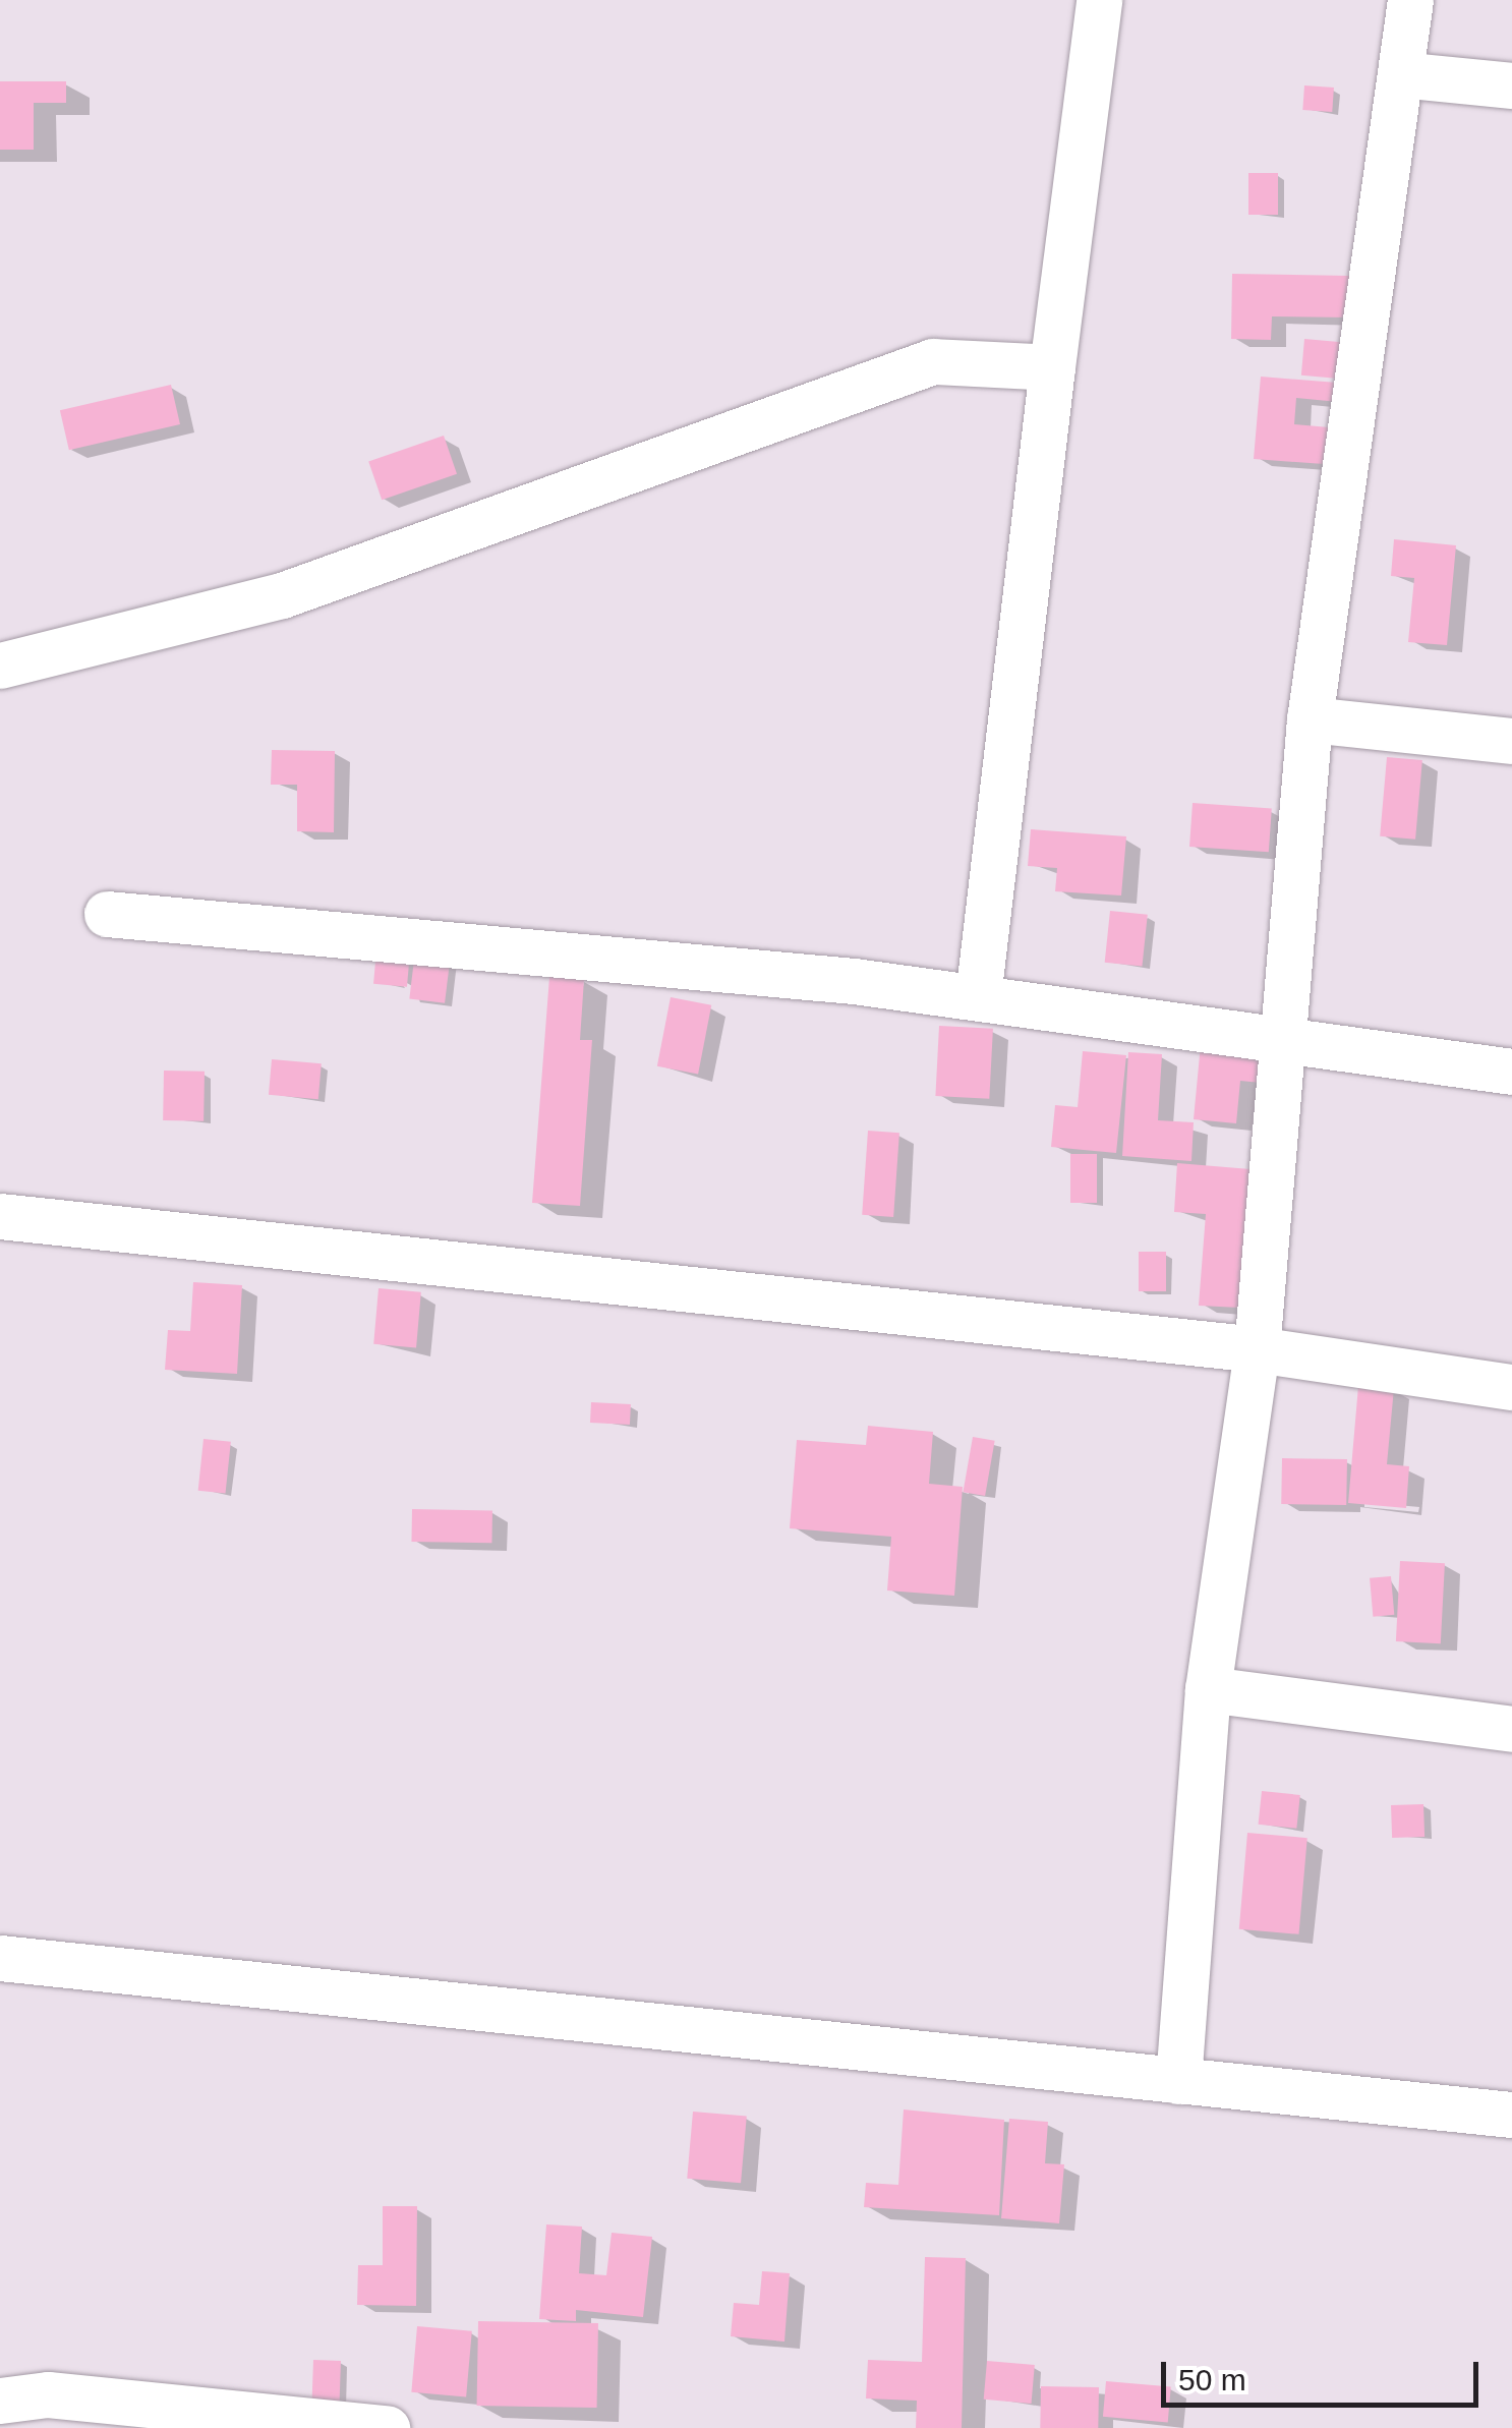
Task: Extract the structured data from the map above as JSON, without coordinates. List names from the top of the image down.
{
  "scale_bar": "50 m"
}
